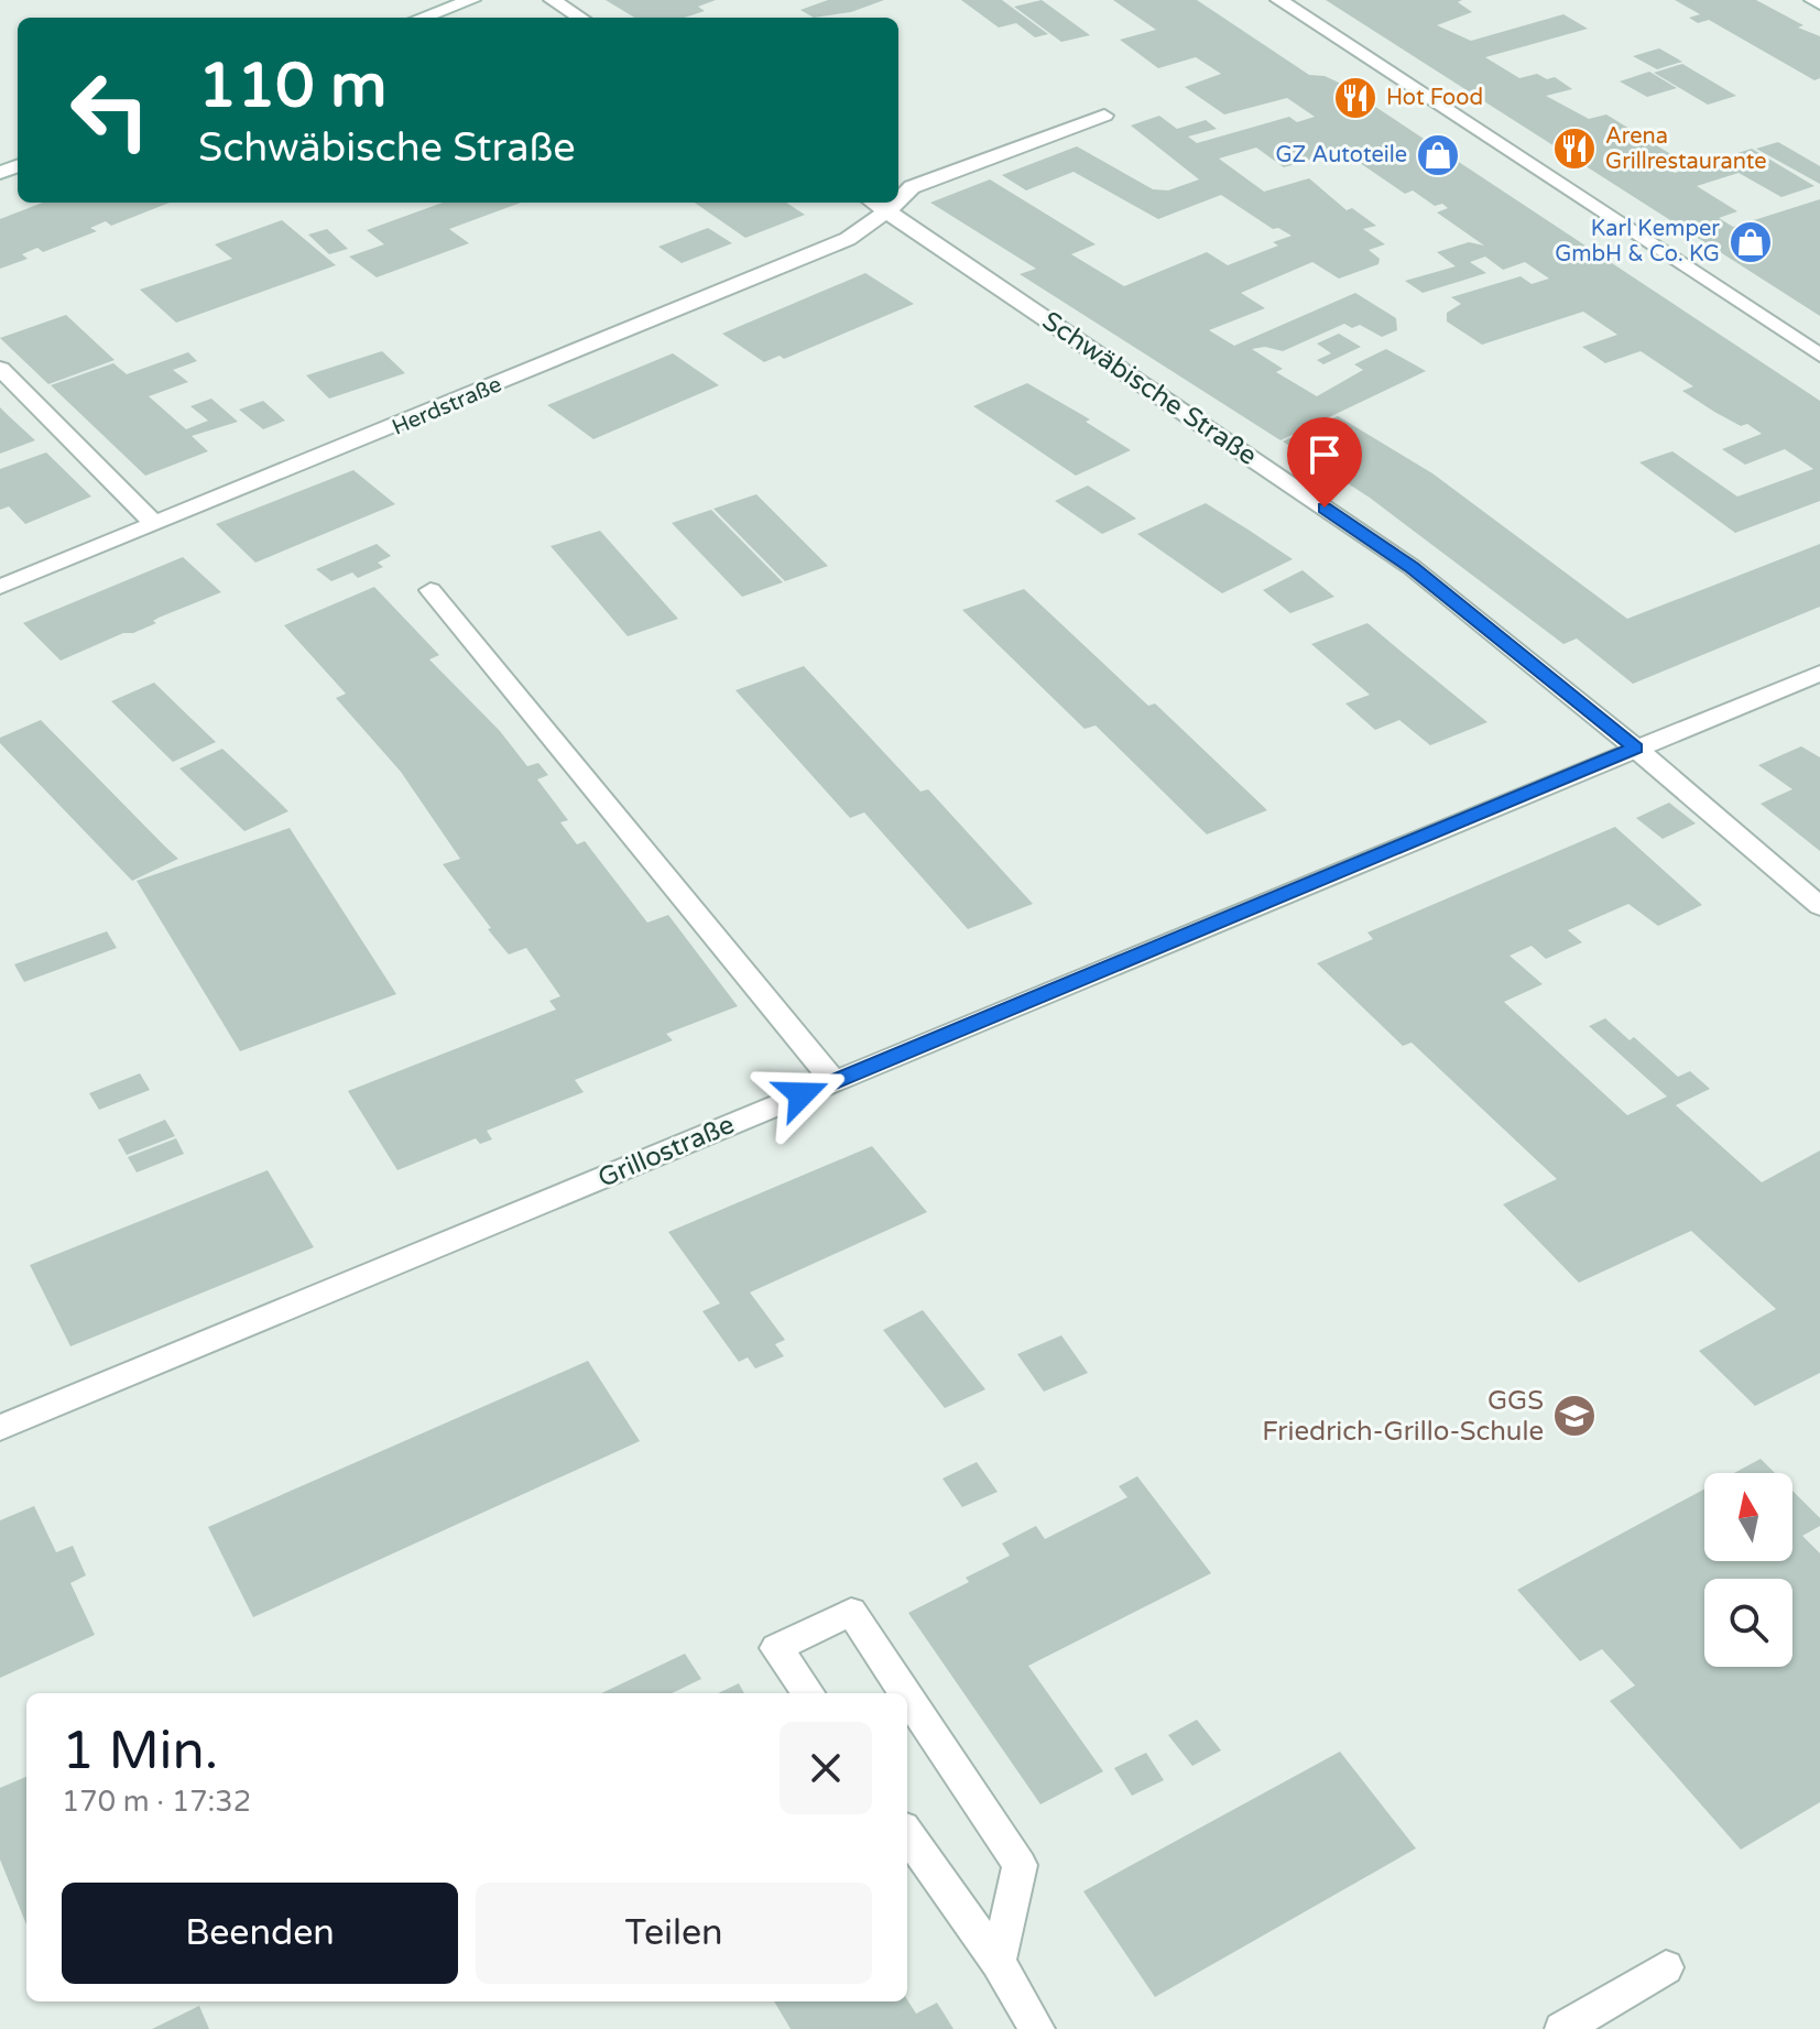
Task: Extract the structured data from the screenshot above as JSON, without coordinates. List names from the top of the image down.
{
  "streets": {
    "street": ["Schwäbische Straße", "Herdstraße", "Grillostraße"]
  },
  "crossings": [
    ["Schwäbische Straße", "Herdstraße"],
    ["Schwäbische Straße", "Grillostraße"]
  ],
  "places": {
    "restaurant": ["Hot Food", "Arena Grillrestaurante"],
    "shop": ["GZ Autoteile", "Karl Kemper GmbH & Co. KG"],
    "school or university": ["GGS Friedrich-Grillo-Schule"]
  },
  "north": "top",
  "page": {
    "turn": ["110 m", "Schwäbische Straße"],
    "heading": ["1 Min.", "170 m · 17:32"],
    "buttons": ["Beenden", "Teilen"]
  }
}
